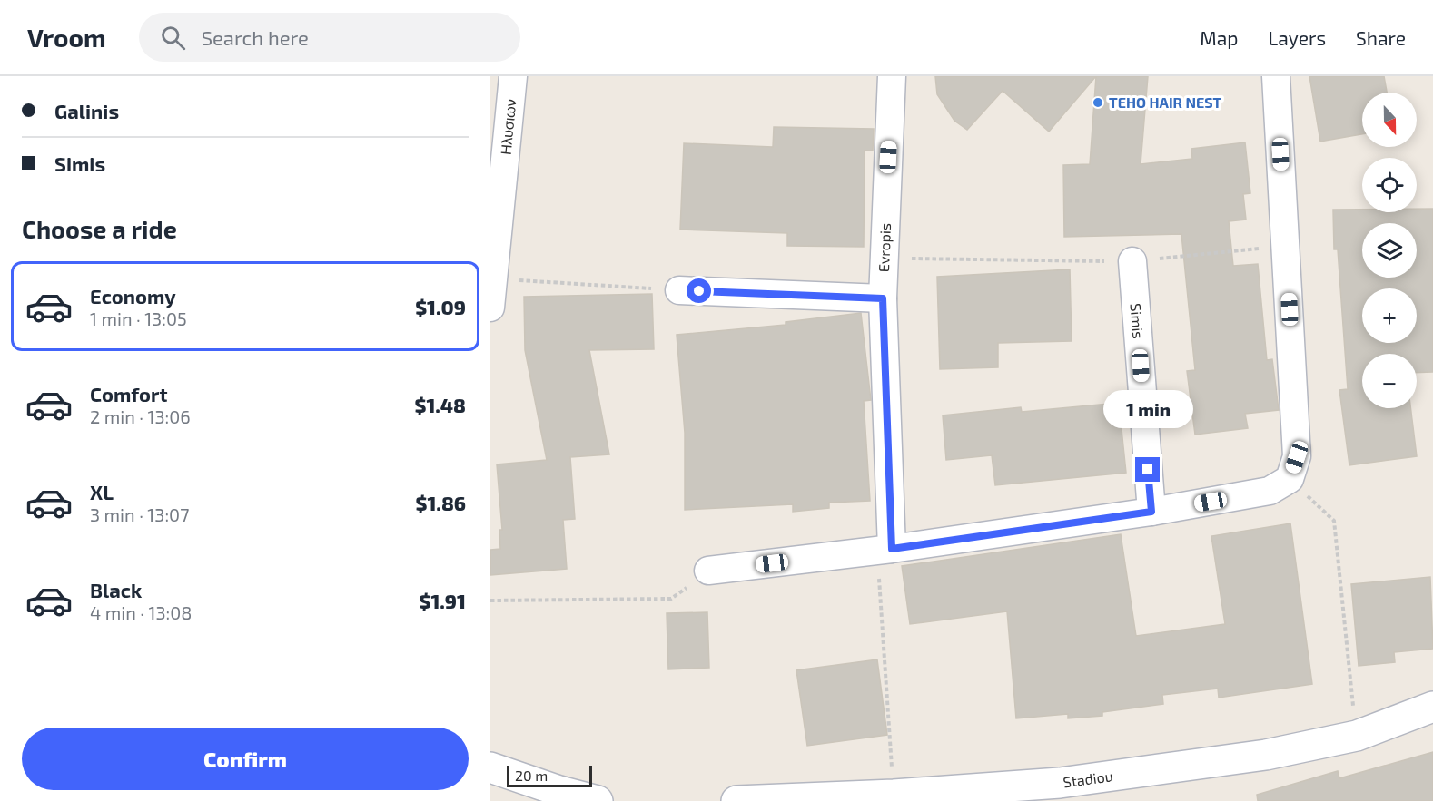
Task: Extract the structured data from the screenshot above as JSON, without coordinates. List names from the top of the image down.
{
  "streets": {
    "street": [
      "Ηλυσιων",
      "Evropis",
      "Simis",
      "Stadiou"
    ]
  },
  "places": ["TEHO HAIR NEST"],
  "scale_bar": "20 m",
  "north": "bottom",
  "page": {
    "header": "Vroom",
    "search": "Search here",
    "nav": ["Map", "Layers", "Share"],
    "banner": ["Galinis", "Simis"],
    "map_buttons": ["+", "−"],
    "heading": "Choose a ride",
    "list": [
      {
        "name": "Economy",
        "note": "1 min · 13:05",
        "value": "$1.09"
      },
      {
        "name": "Comfort",
        "note": "2 min · 13:06",
        "value": "$1.48"
      },
      {
        "name": "XL",
        "note": "3 min · 13:07",
        "value": "$1.86"
      },
      {
        "name": "Black",
        "note": "4 min · 13:08",
        "value": "$1.91"
      }
    ],
    "bubble": "1 min",
    "buttons": "Confirm",
    "scale": "20 m"
  }
}
